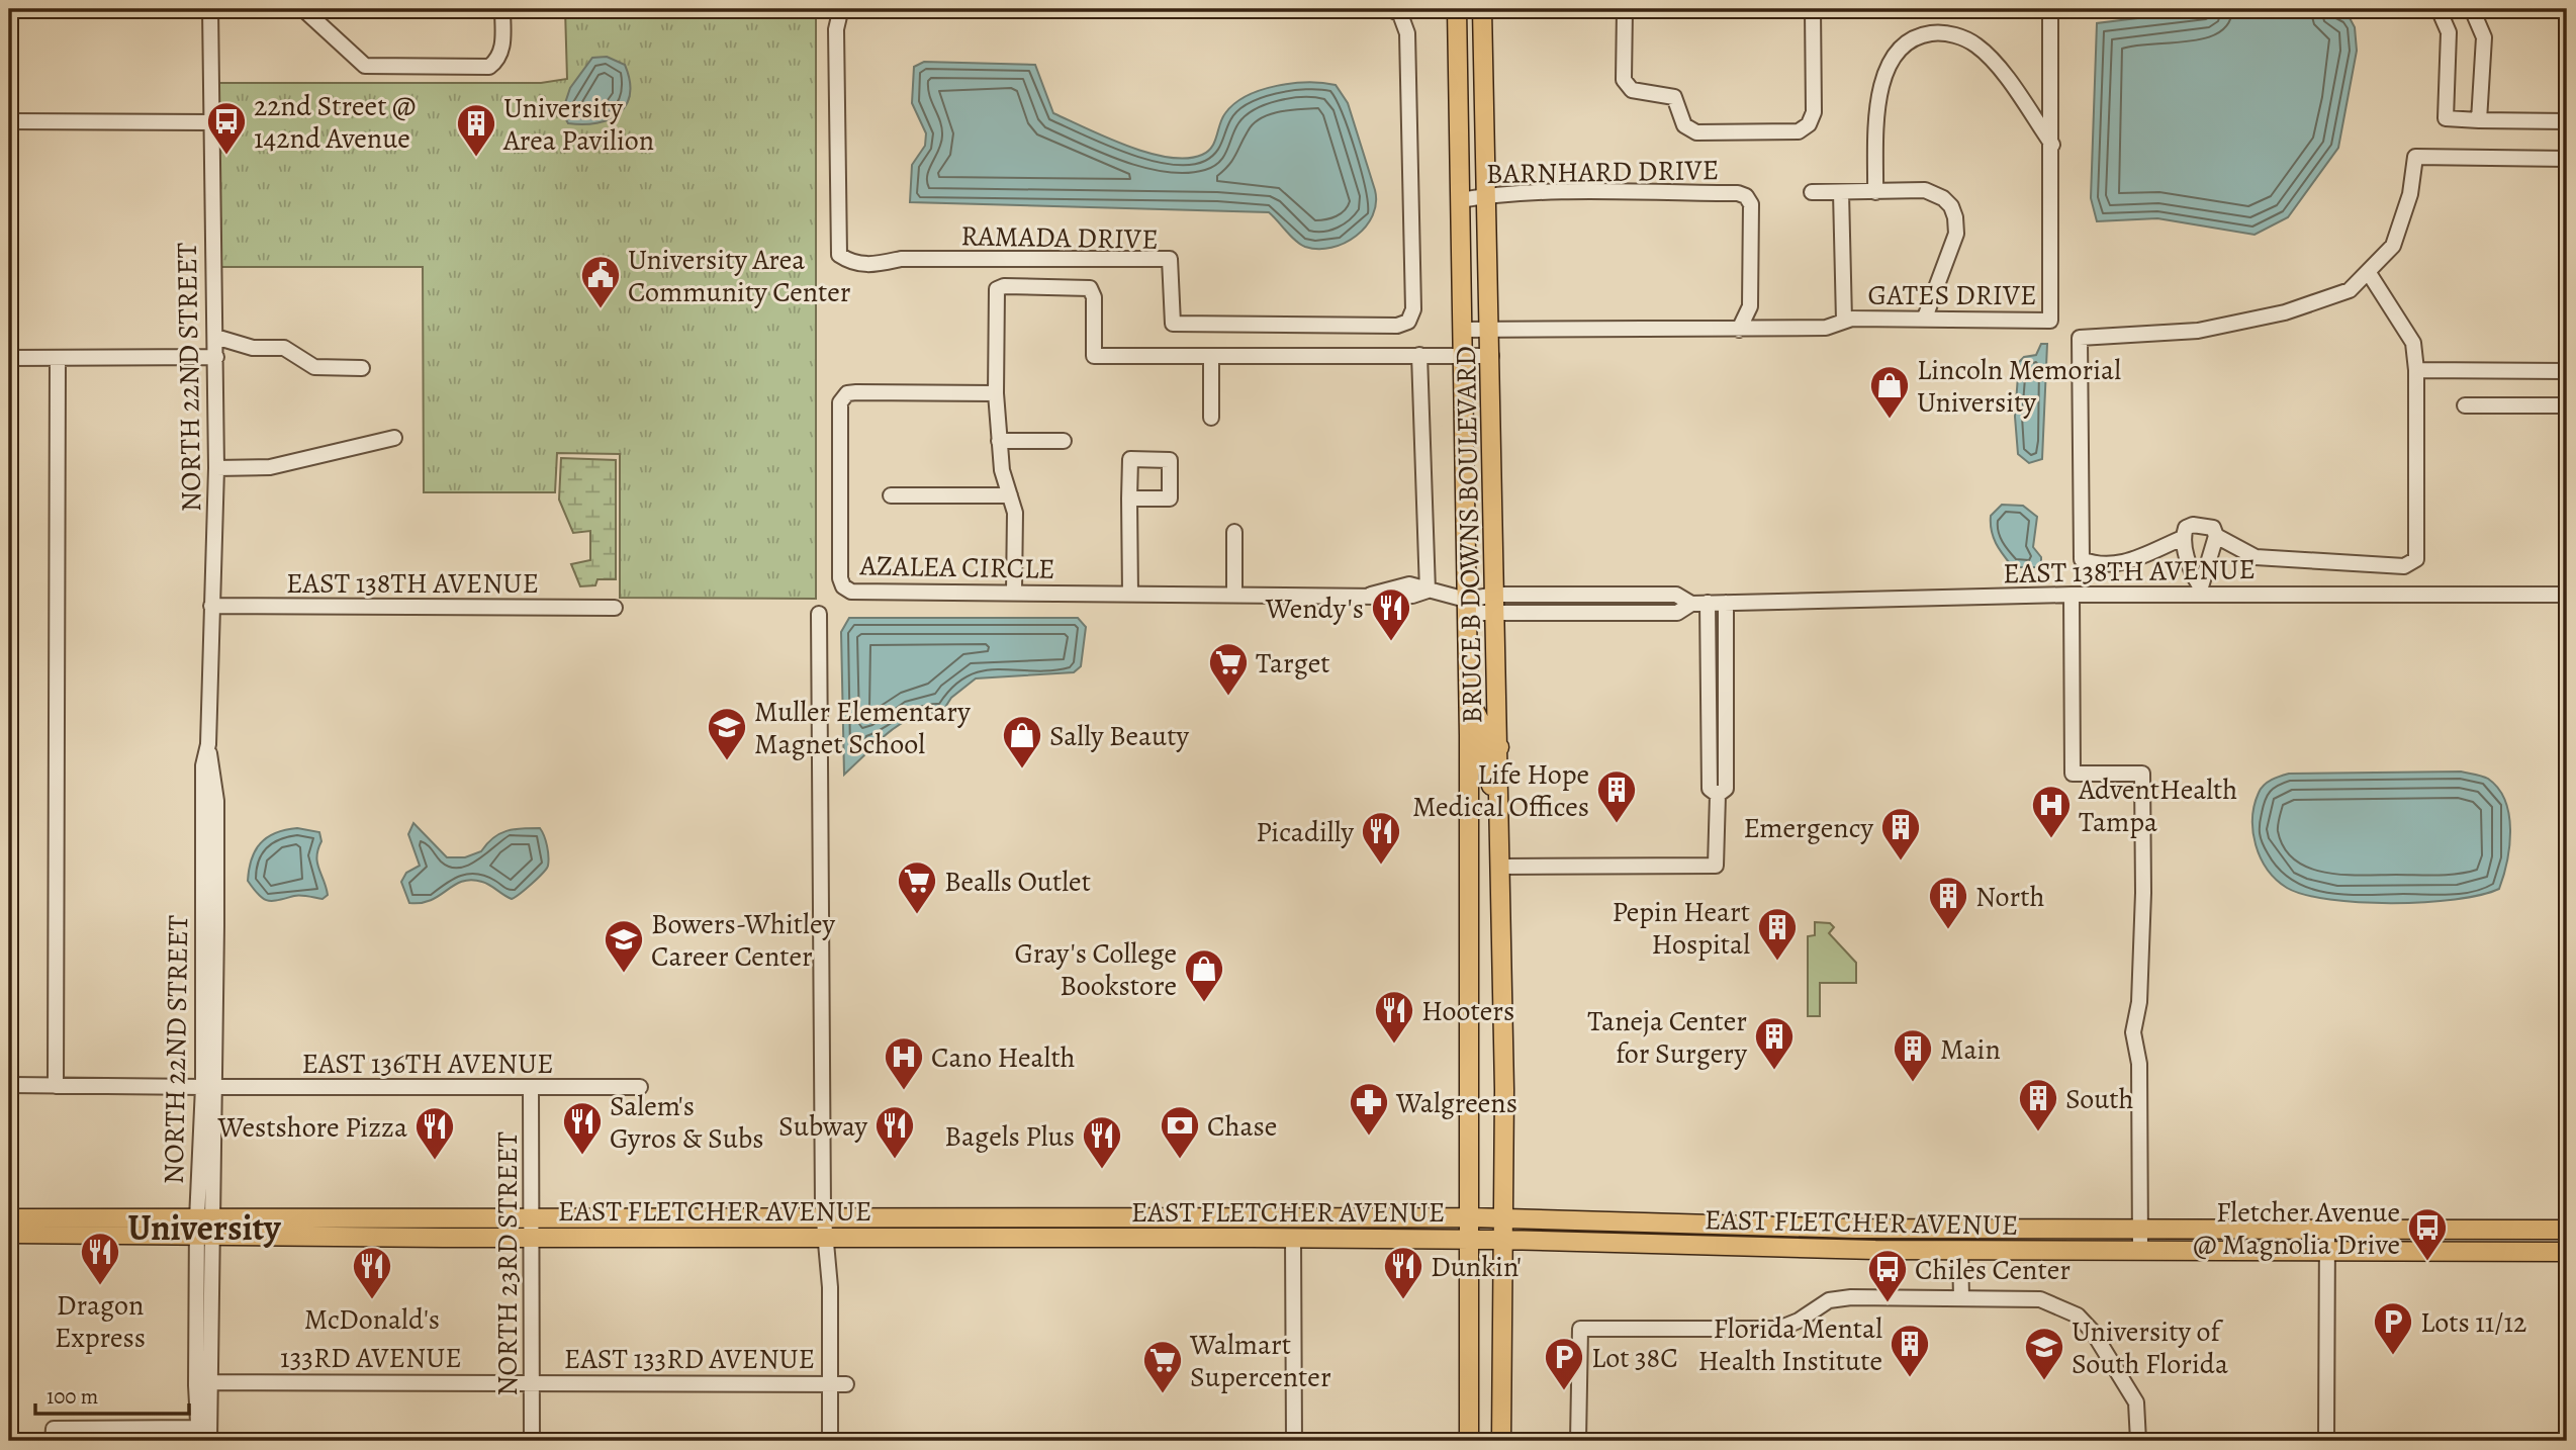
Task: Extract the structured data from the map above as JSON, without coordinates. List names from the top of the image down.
{
  "streets": {
    "main road": ["BRUCE B DOWNS BOULEVARD", "EAST FLETCHER AVENUE"],
    "street": [
      "BARNHARD DRIVE",
      "RAMADA DRIVE",
      "GATES DRIVE",
      "NORTH 22ND STREET",
      "AZALEA CIRCLE",
      "EAST 138TH AVENUE",
      "EAST 136TH AVENUE",
      "NORTH 23RD STREET",
      "133RD AVENUE",
      "EAST 133RD AVENUE"
    ]
  },
  "crossings": [
    ["BARNHARD DRIVE", "GATES DRIVE"],
    ["BARNHARD DRIVE", "BRUCE B DOWNS BOULEVARD"],
    ["GATES DRIVE", "BRUCE B DOWNS BOULEVARD"],
    ["NORTH 22ND STREET", "EAST 138TH AVENUE"],
    ["NORTH 22ND STREET", "EAST 136TH AVENUE"],
    ["NORTH 22ND STREET", "EAST FLETCHER AVENUE"],
    ["NORTH 22ND STREET", "133RD AVENUE"],
    ["BRUCE B DOWNS BOULEVARD", "AZALEA CIRCLE"],
    ["BRUCE B DOWNS BOULEVARD", "EAST 138TH AVENUE"],
    ["BRUCE B DOWNS BOULEVARD", "EAST FLETCHER AVENUE"],
    ["AZALEA CIRCLE", "EAST 138TH AVENUE"],
    ["EAST 136TH AVENUE", "NORTH 23RD STREET"],
    ["EAST FLETCHER AVENUE", "NORTH 23RD STREET"],
    ["NORTH 23RD STREET", "133RD AVENUE"],
    ["NORTH 23RD STREET", "EAST 133RD AVENUE"],
    ["133RD AVENUE", "EAST 133RD AVENUE"]
  ],
  "districts": ["University"],
  "places": {
    "bus stop": ["22nd Street @ 142nd Avenue", "Fletcher Avenue @ Magnolia Drive", "Chiles Center"],
    "building": [
      "University Area Pavilion",
      "Life Hope Medical Offices",
      "Emergency",
      "North",
      "Pepin Heart Hospital",
      "Taneja Center for Surgery",
      "Main",
      "South",
      "Florida Mental Health Institute"
    ],
    "public building": ["University Area Community Center"],
    "shop": ["Lincoln Memorial University", "Sally Beauty", "Gray's College Bookstore"],
    "restaurant": [
      "Wendy's",
      "Picadilly",
      "Hooters",
      "Salem's Gyros & Subs",
      "Subway",
      "Westshore Pizza",
      "Bagels Plus",
      "Dragon Express",
      "McDonald's",
      "Dunkin'"
    ],
    "supermarket": ["Target", "Bealls Outlet", "Walmart Supercenter"],
    "school or university": ["Muller Elementary Magnet School", "Bowers-Whitley Career Center", "University of South Florida"],
    "hospital": ["AdventHealth Tampa", "Cano Health"],
    "pharmacy": ["Walgreens"],
    "bank": ["Chase"],
    "parking": ["Lots 11/12", "Lot 38C"]
  },
  "scale_bar": "100 m"
}
